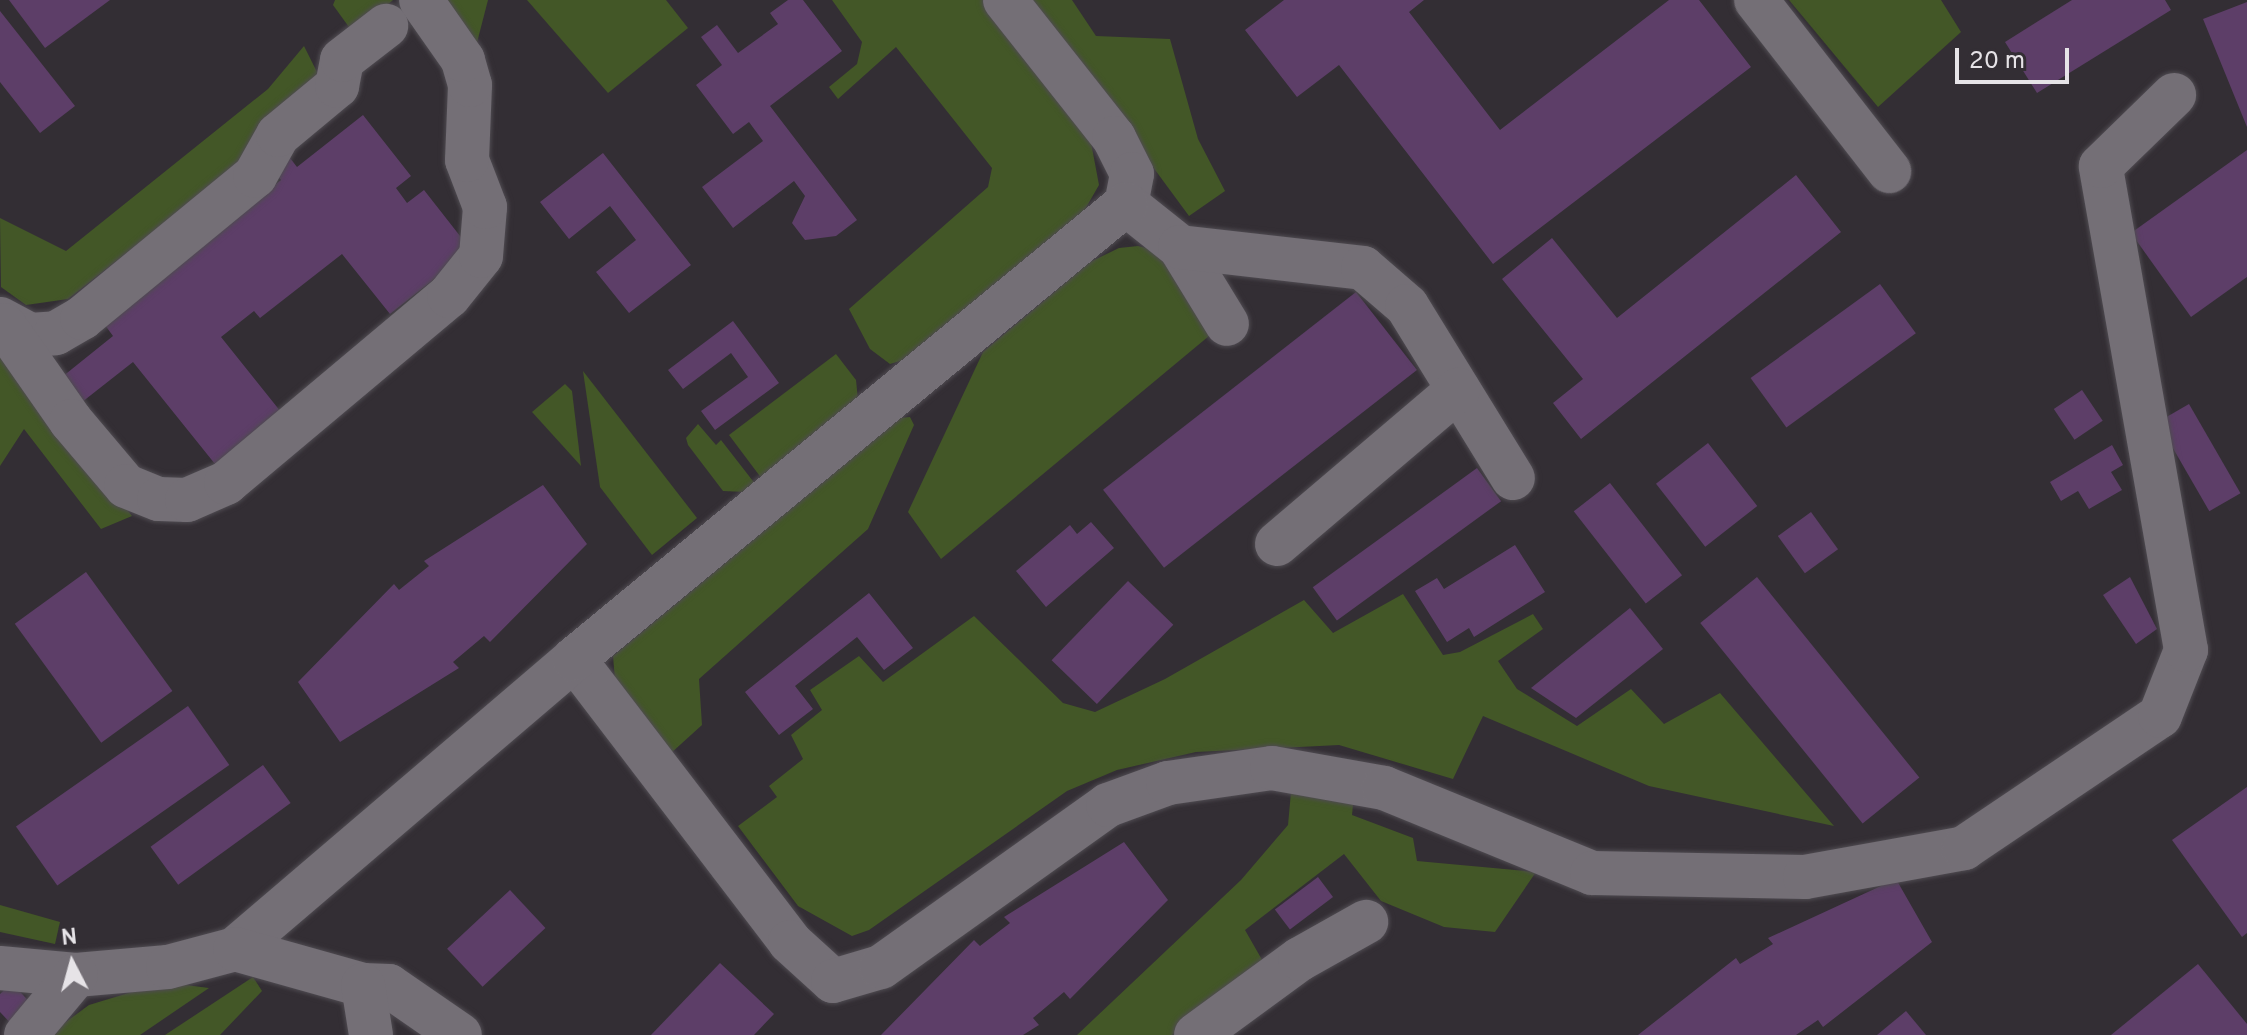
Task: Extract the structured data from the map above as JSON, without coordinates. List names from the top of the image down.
{
  "scale_bar": "20 m",
  "north": "top"
}
